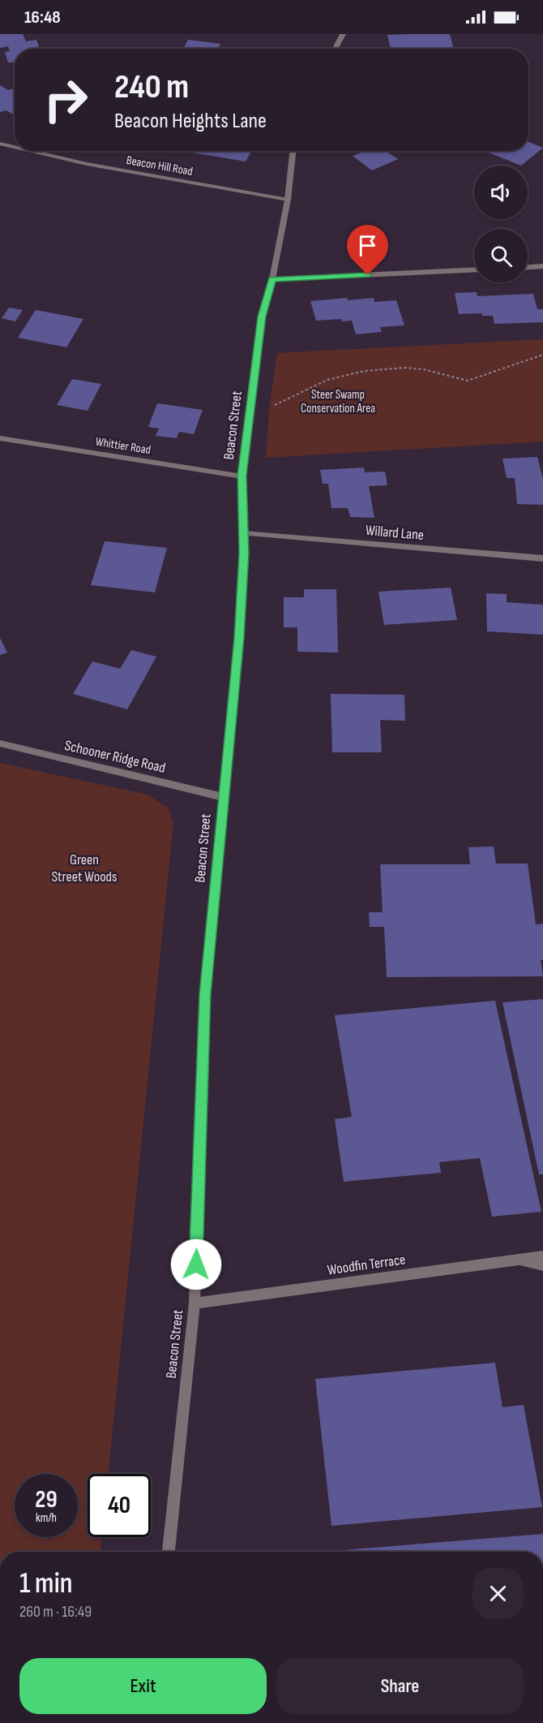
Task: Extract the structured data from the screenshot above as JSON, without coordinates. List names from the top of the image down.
{
  "streets": {
    "street": [
      "Beacon Hill Road",
      "Beacon Street",
      "Whittier Road",
      "Willard Lane",
      "Schooner Ridge Road",
      "Woodfin Terrace"
    ]
  },
  "crossings": [
    ["Beacon Hill Road", "Beacon Street"],
    ["Beacon Street", "Whittier Road"],
    ["Beacon Street", "Willard Lane"],
    ["Beacon Street", "Schooner Ridge Road"],
    ["Beacon Street", "Woodfin Terrace"]
  ],
  "parks": ["Steer Swamp Conservation Area", "Green Street Woods"],
  "page": {
    "status": "16:48",
    "turn": ["240 m", "Beacon Heights Lane"],
    "speed": "29 km/h",
    "limit": "40",
    "heading": ["1 min", "260 m · 16:49"],
    "buttons": ["Exit", "Share"]
  }
}
